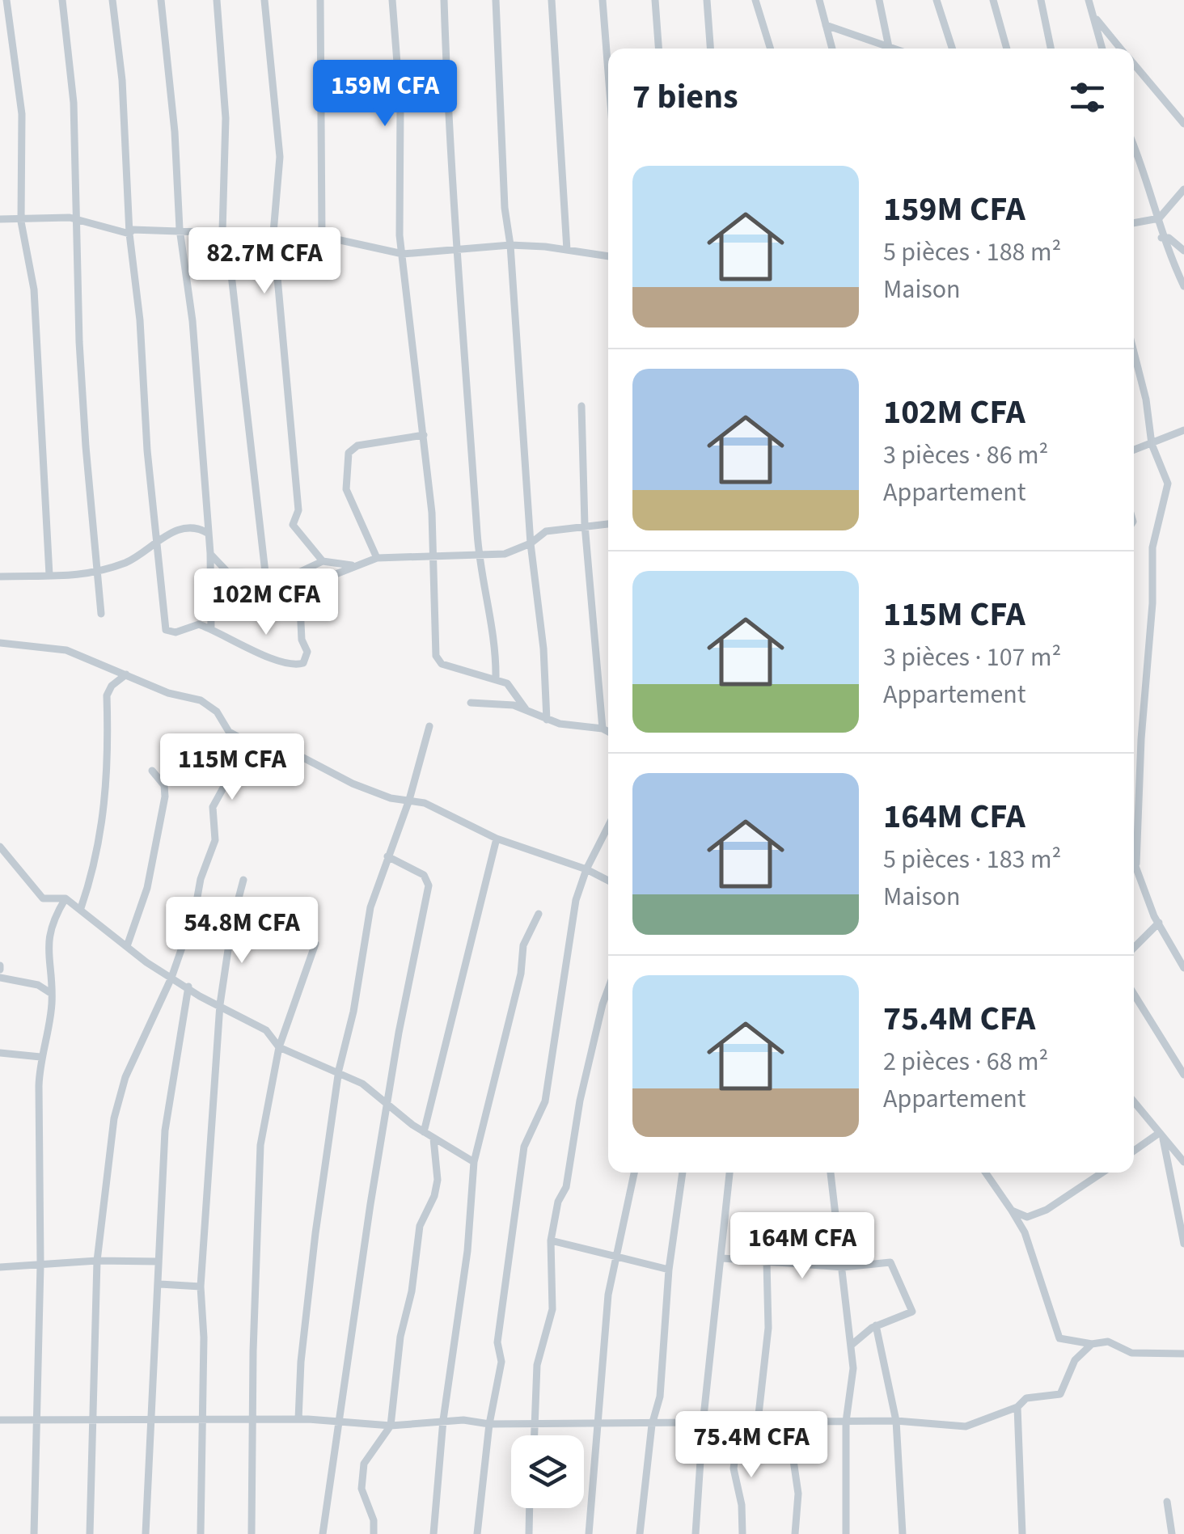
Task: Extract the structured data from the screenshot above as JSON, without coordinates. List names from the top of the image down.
{
  "page": {
    "heading": "7 biens",
    "price": [
      "159M CFA",
      "82.7M CFA",
      "102M CFA",
      "115M CFA",
      "54.8M CFA",
      "164M CFA",
      "75.4M CFA"
    ],
    "list": [
      {
        "name": "159M CFA",
        "note": "5 pièces · 188 m² · Maison"
      },
      {
        "name": "102M CFA",
        "note": "3 pièces · 86 m² · Appartement"
      },
      {
        "name": "115M CFA",
        "note": "3 pièces · 107 m² · Appartement"
      },
      {
        "name": "164M CFA",
        "note": "5 pièces · 183 m² · Maison"
      },
      {
        "name": "75.4M CFA",
        "note": "2 pièces · 68 m² · Appartement"
      }
    ]
  }
}
